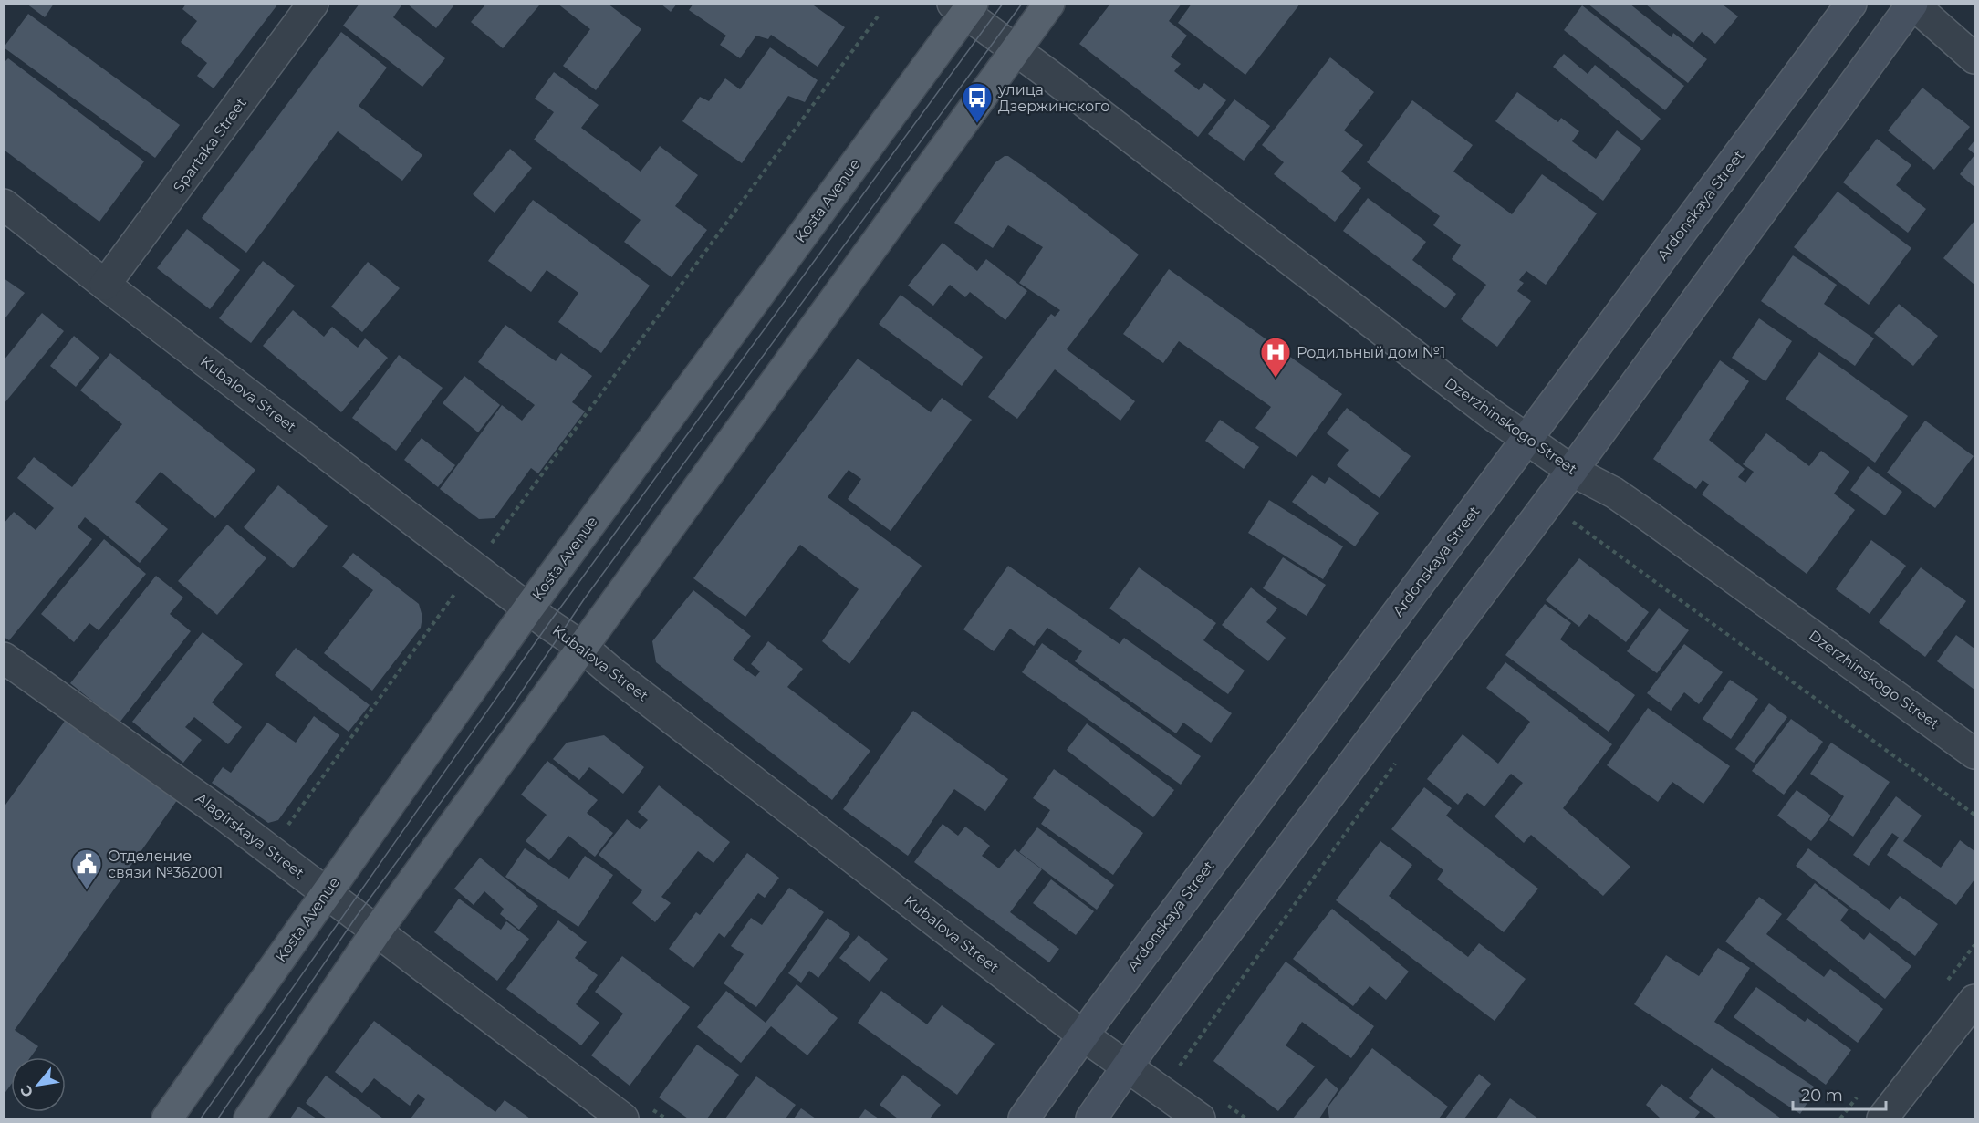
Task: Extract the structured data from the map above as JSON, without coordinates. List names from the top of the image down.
{
  "streets": {
    "main road": ["Kosta Avenue", "Ardonskaya Street"],
    "street": [
      "Spartaka Street",
      "Kubalova Street",
      "Dzerzhinskogo Street",
      "Alagirskaya Street"
    ]
  },
  "crossings": [
    ["Spartaka Street", "Kubalova Street"],
    ["Kosta Avenue", "Kubalova Street"],
    ["Kosta Avenue", "Dzerzhinskogo Street"],
    ["Kosta Avenue", "Alagirskaya Street"],
    ["Ardonskaya Street", "Kubalova Street"],
    ["Ardonskaya Street", "Dzerzhinskogo Street"]
  ],
  "places": {
    "bus stop": ["улица Дзержинского"],
    "hospital": ["Родильный дом №1"],
    "public building": ["Отделение связи №362001"]
  },
  "scale_bar": "20 m",
  "north": "bottom left"
}
